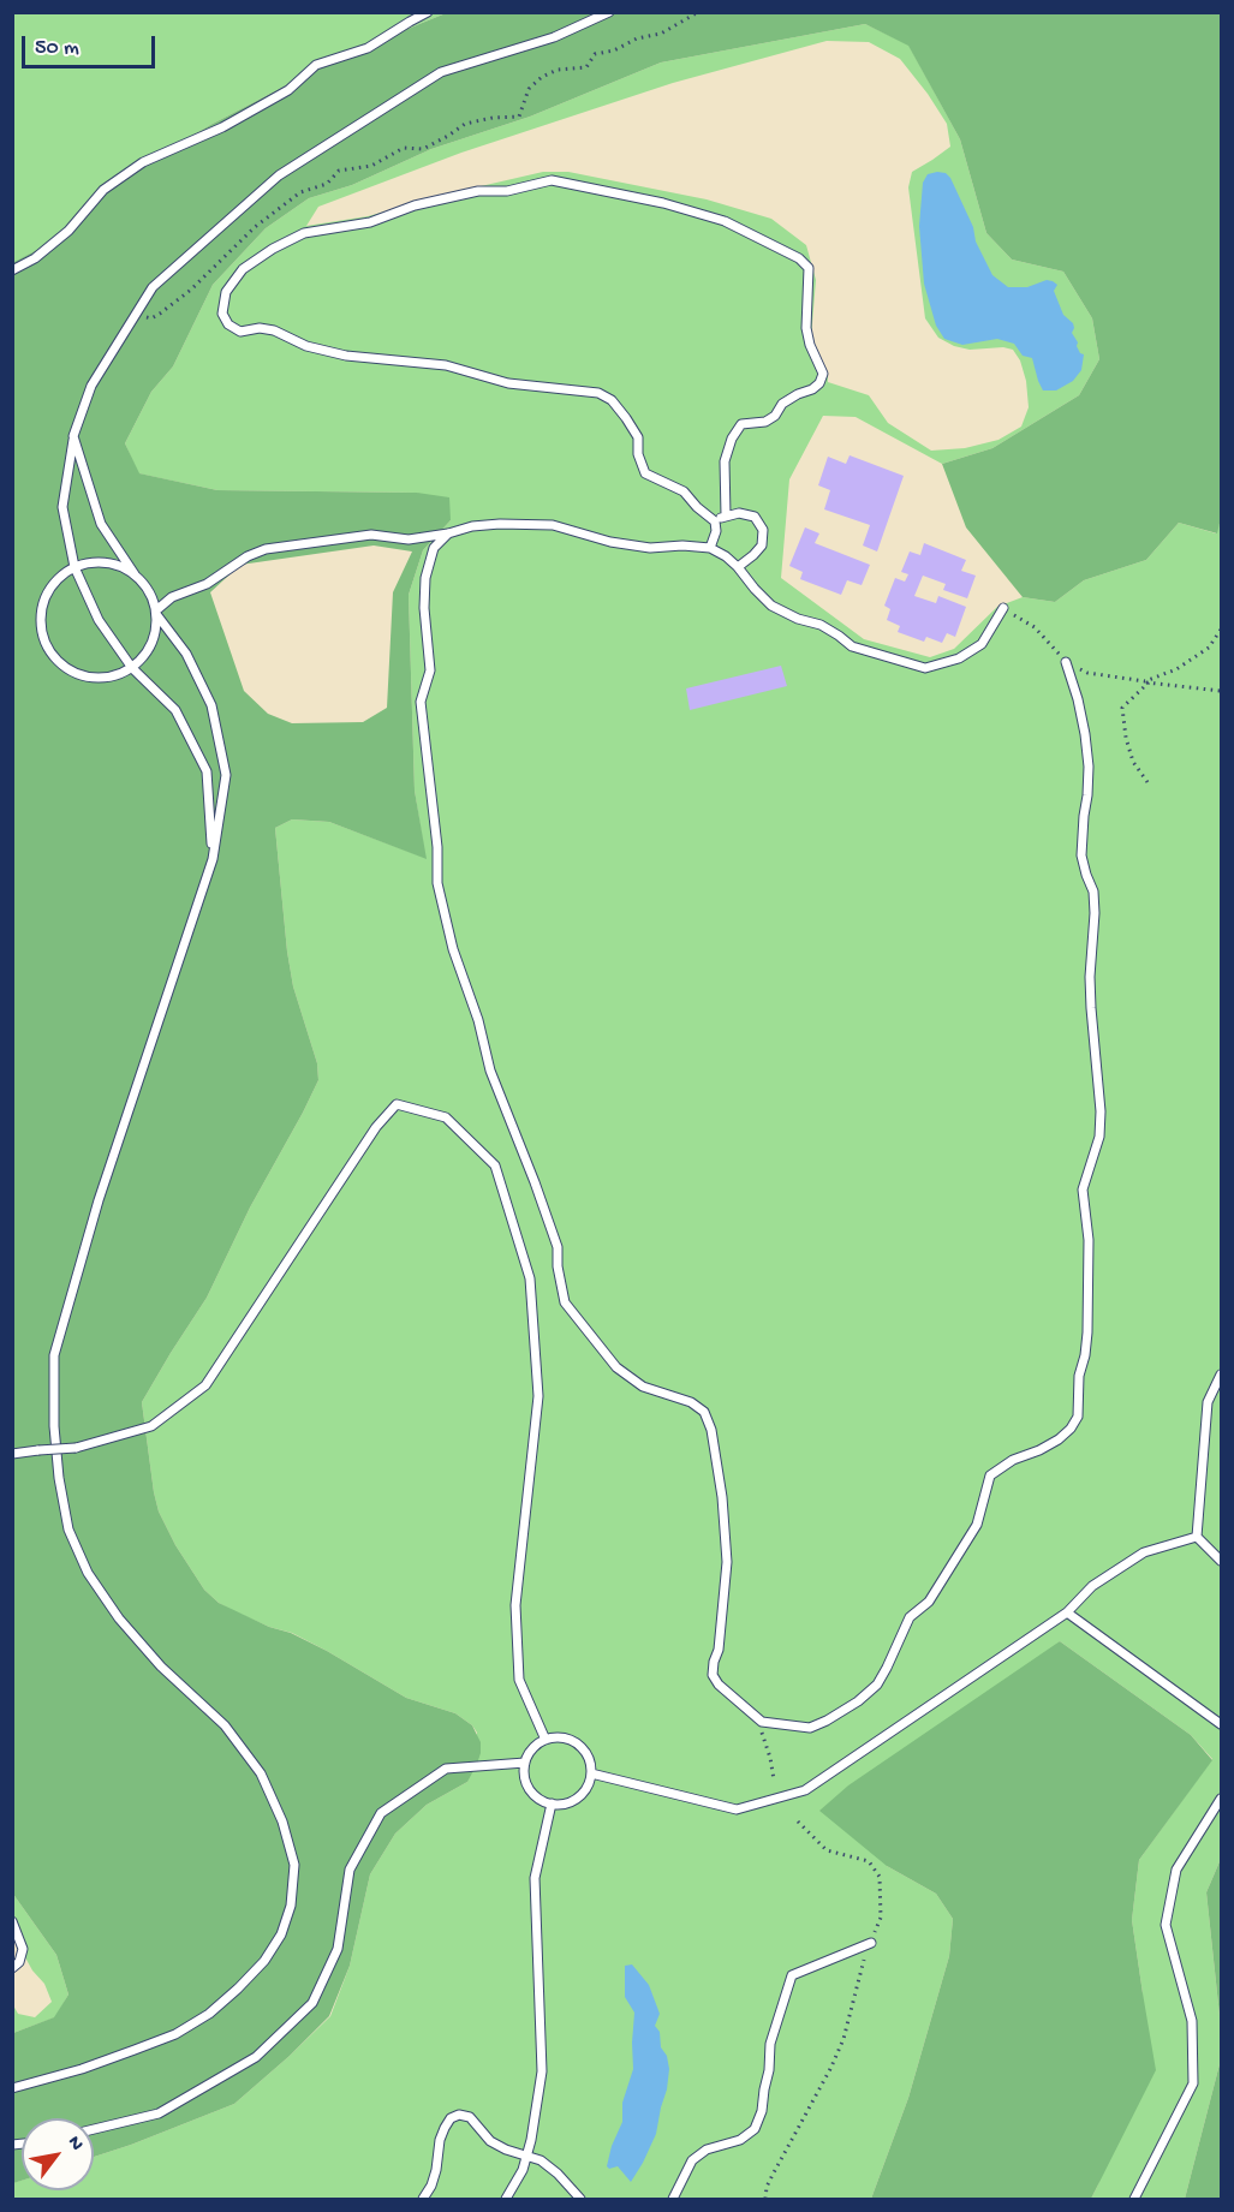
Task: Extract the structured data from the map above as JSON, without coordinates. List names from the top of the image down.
{
  "scale_bar": "50 m",
  "north": "top right"
}
